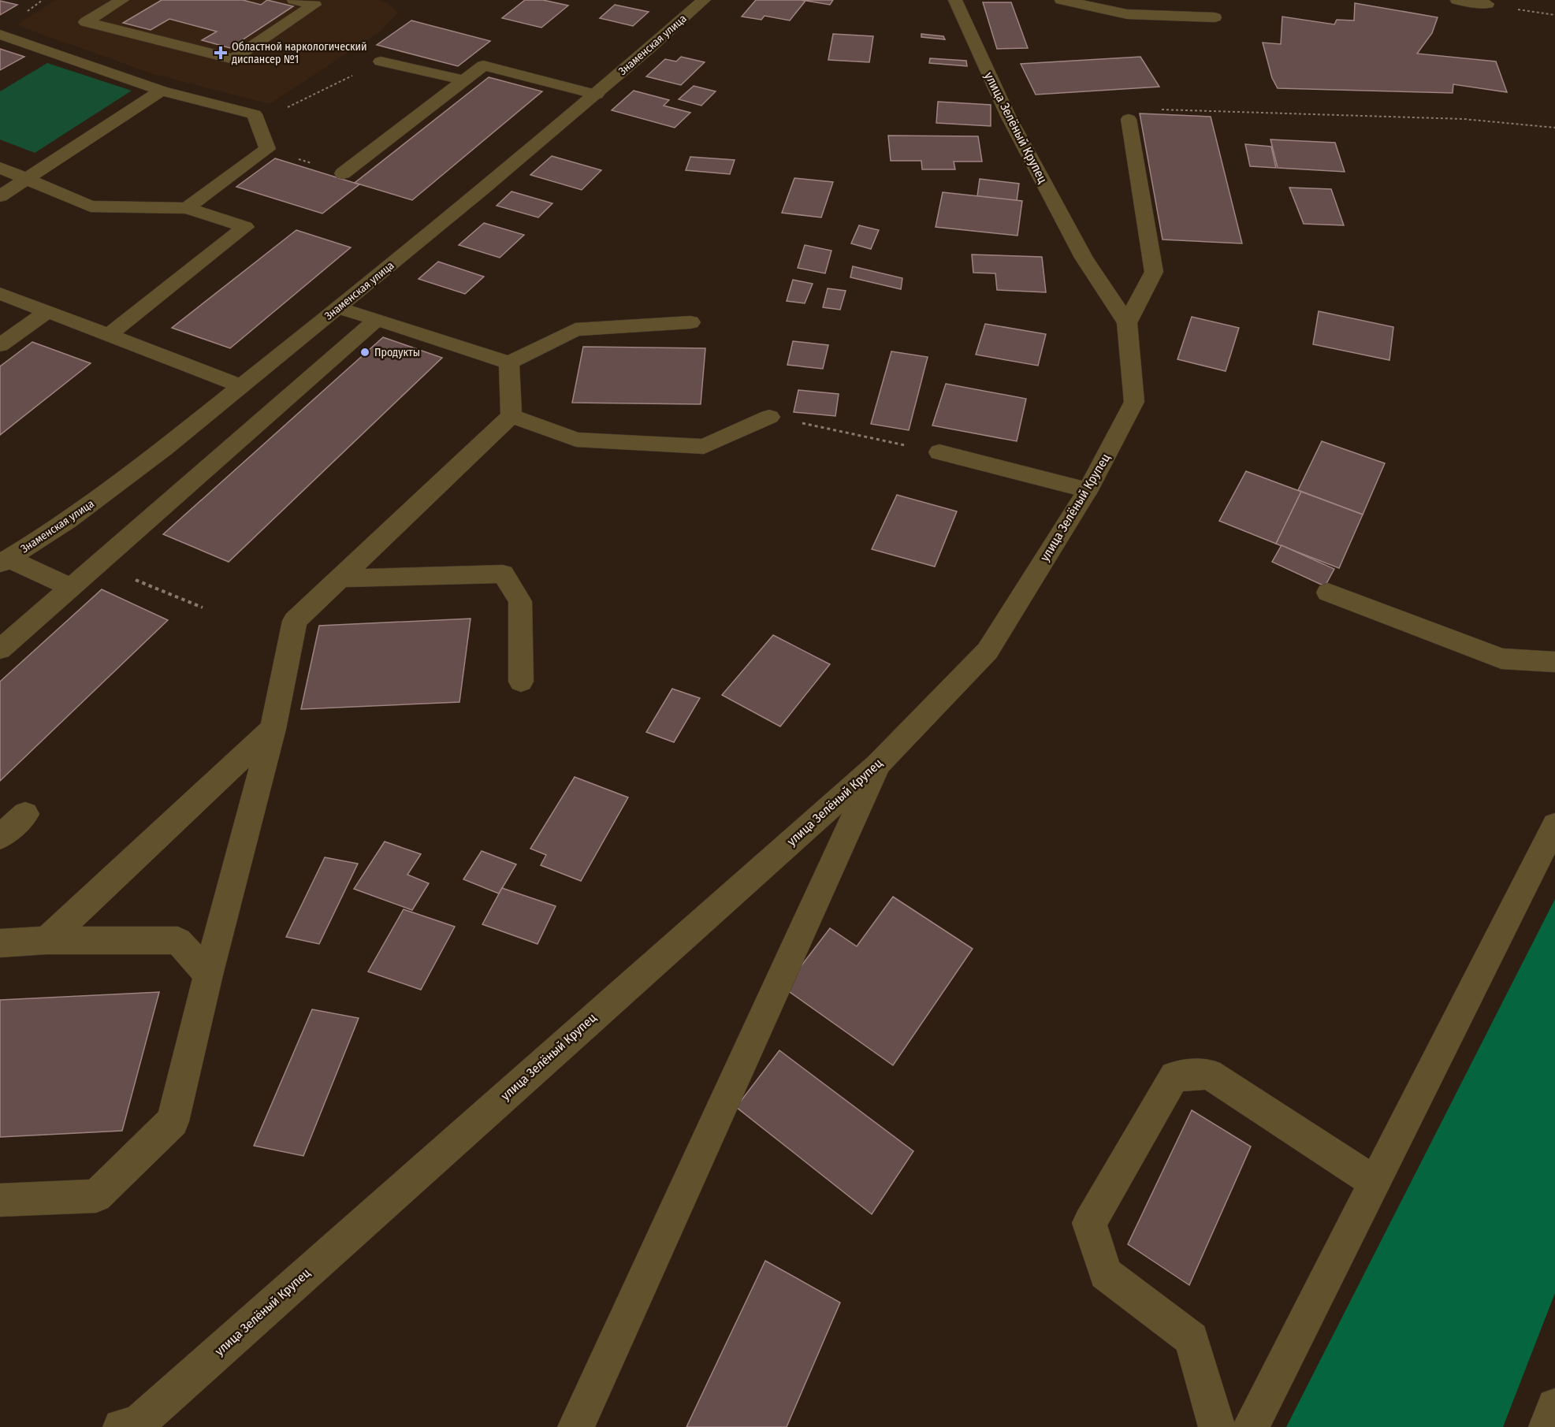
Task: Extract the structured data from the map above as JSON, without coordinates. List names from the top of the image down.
{
  "streets": {
    "street": ["Знаменская улица", "улица Зелёный Крупец"]
  },
  "places": {
    "health": ["Областной наркологический диспансер №1"],
    "other": ["Продукты"]
  }
}
